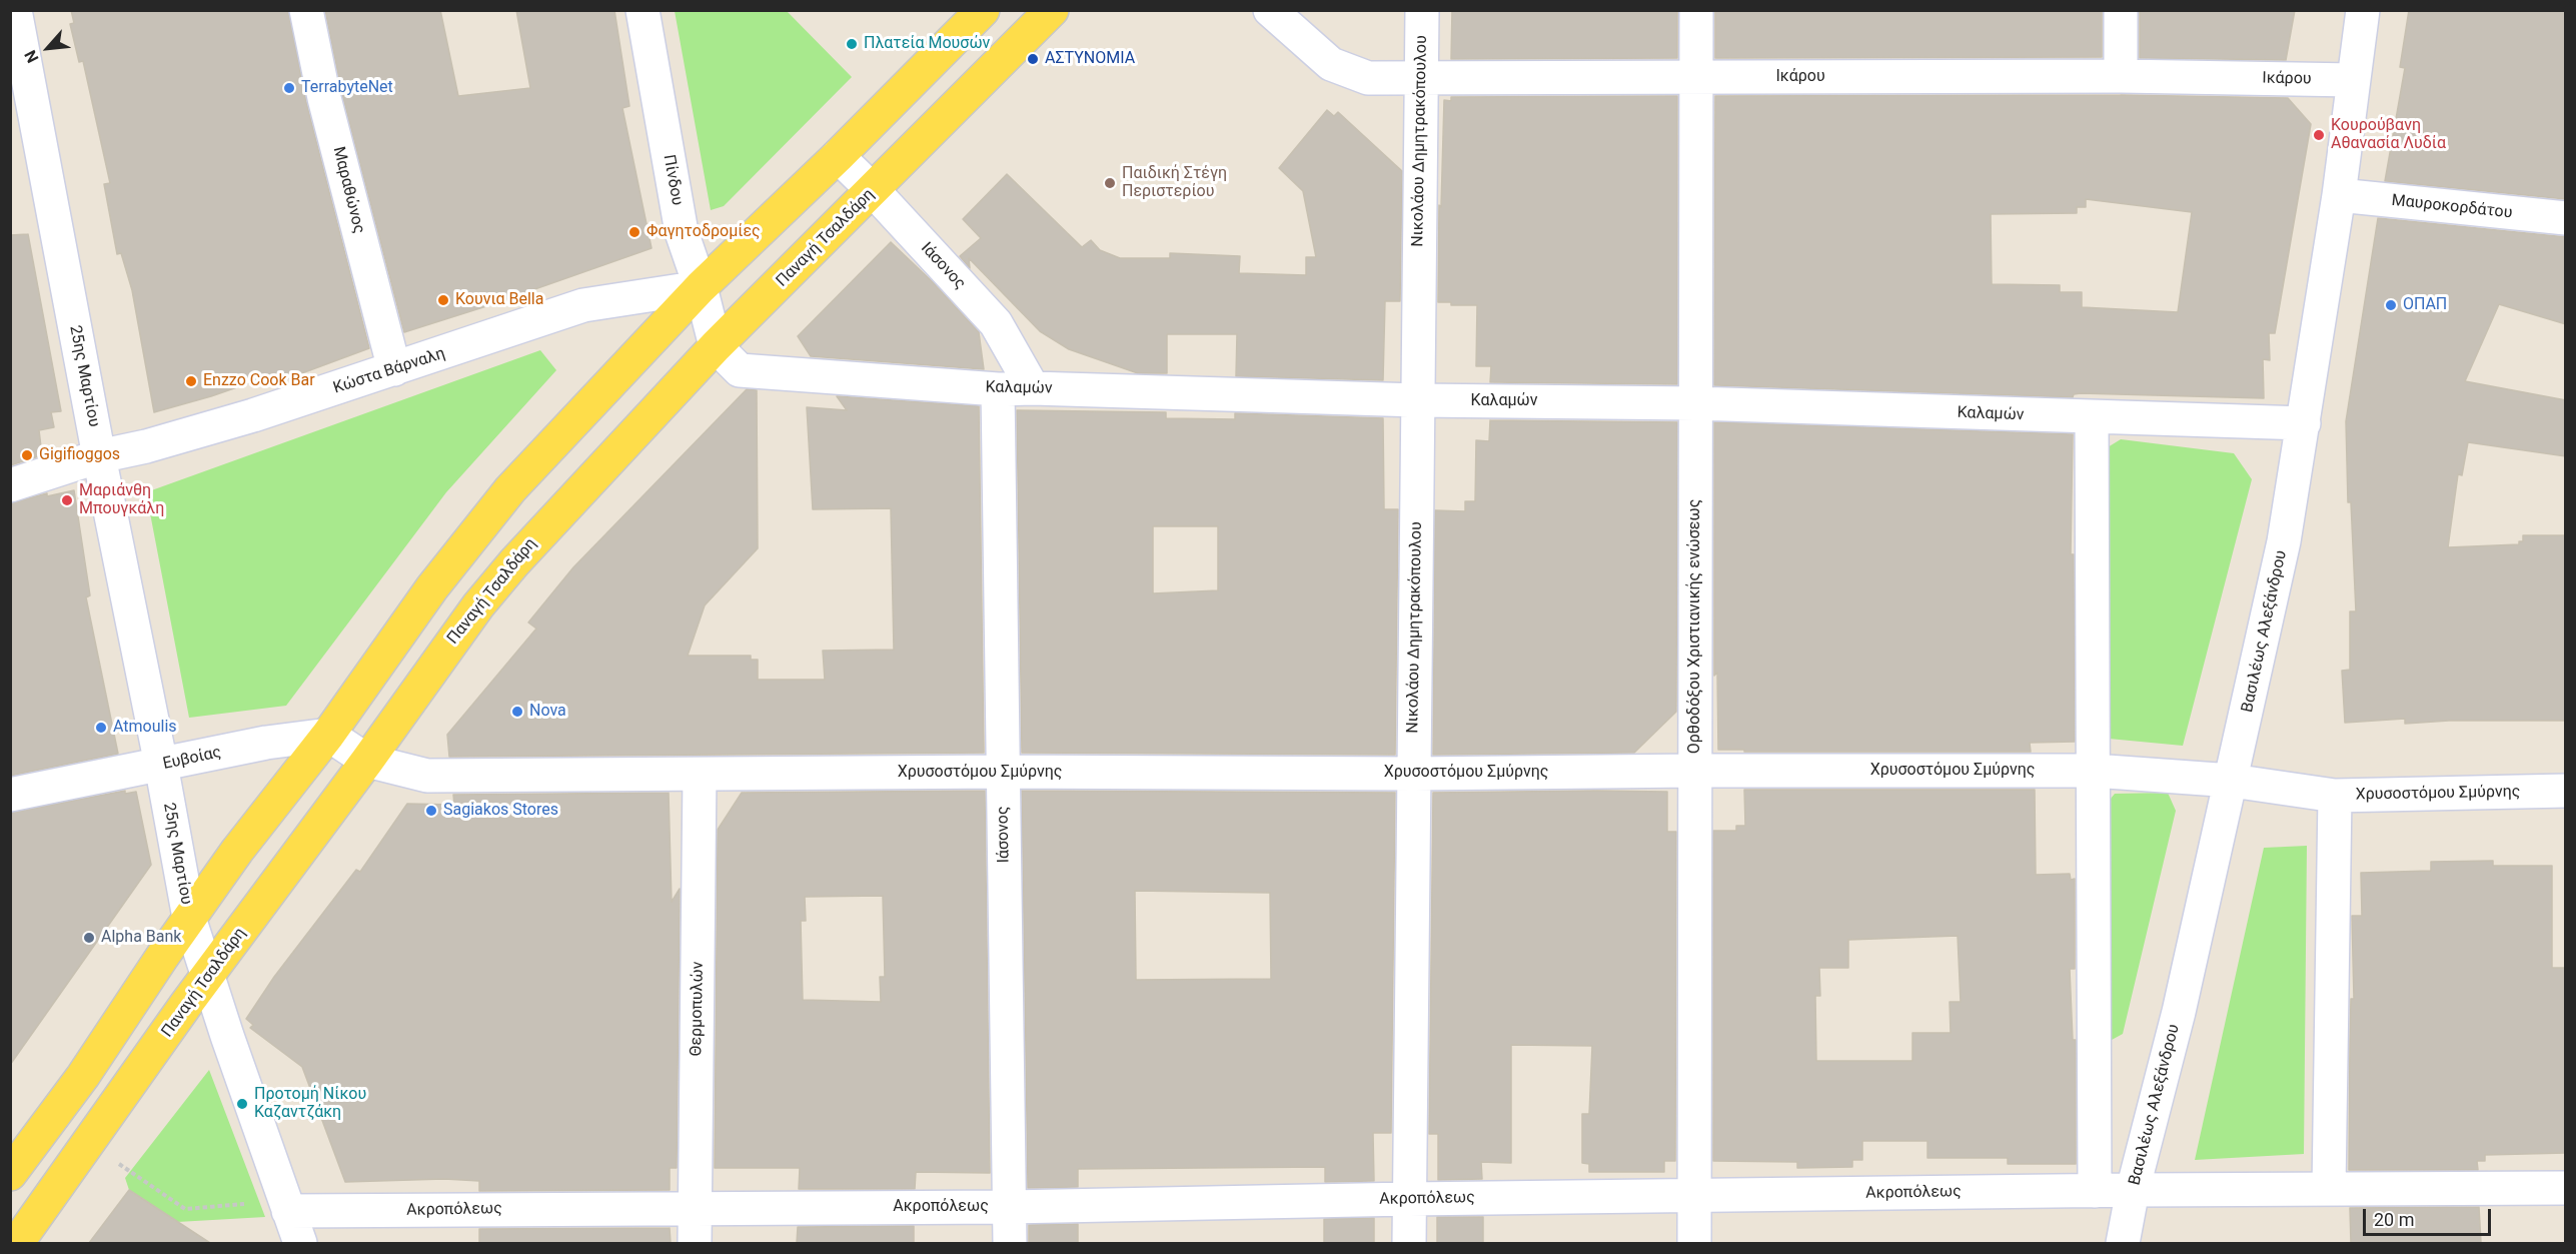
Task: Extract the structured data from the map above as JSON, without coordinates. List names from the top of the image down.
{
  "streets": {
    "main road": ["Παναγή Τσαλδάρη"],
    "street": [
      "Ικάρου",
      "Νικολάου Δημητρακόπουλου",
      "Πίνδου",
      "Μαραθώνος",
      "Μαυροκορδάτου",
      "Ιάσονος",
      "Κώστα Βάρναλη",
      "25ης Μαρτίου",
      "Καλαμών",
      "Ορθοδόξου Χριστιανικής ενώσεως",
      "Βασιλέως Αλεξάνδρου",
      "Ευβοίας",
      "Χρυσοστόμου Σμύρνης",
      "Θερμοπυλών",
      "Ακροπόλεως"
    ]
  },
  "crossings": [
    ["Ικάρου", "Νικολάου Δημητρακόπουλου"],
    ["Ικάρου", "Ορθοδόξου Χριστιανικής ενώσεως"],
    ["Ικάρου", "Βασιλέως Αλεξάνδρου"],
    ["Νικολάου Δημητρακόπουλου", "Καλαμών"],
    ["Νικολάου Δημητρακόπουλου", "Χρυσοστόμου Σμύρνης"],
    ["Νικολάου Δημητρακόπουλου", "Ακροπόλεως"],
    ["Πίνδου", "Παναγή Τσαλδάρη"],
    ["Πίνδου", "Κώστα Βάρναλη"],
    ["Πίνδου", "Καλαμών"],
    ["Μαραθώνος", "Κώστα Βάρναλη"],
    ["Μαυροκορδάτου", "Βασιλέως Αλεξάνδρου"],
    ["Παναγή Τσαλδάρη", "Ιάσονος"],
    ["Παναγή Τσαλδάρη", "25ης Μαρτίου"],
    ["Παναγή Τσαλδάρη", "Καλαμών"],
    ["Παναγή Τσαλδάρη", "Χρυσοστόμου Σμύρνης"],
    ["Ιάσονος", "Καλαμών"],
    ["Ιάσονος", "Χρυσοστόμου Σμύρνης"],
    ["Ιάσονος", "Ακροπόλεως"],
    ["Κώστα Βάρναλη", "25ης Μαρτίου"],
    ["25ης Μαρτίου", "Ευβοίας"],
    ["25ης Μαρτίου", "Ακροπόλεως"],
    ["Καλαμών", "Ορθοδόξου Χριστιανικής ενώσεως"],
    ["Καλαμών", "Βασιλέως Αλεξάνδρου"],
    ["Ορθοδόξου Χριστιανικής ενώσεως", "Χρυσοστόμου Σμύρνης"],
    ["Ορθοδόξου Χριστιανικής ενώσεως", "Ακροπόλεως"],
    ["Βασιλέως Αλεξάνδρου", "Χρυσοστόμου Σμύρνης"],
    ["Βασιλέως Αλεξάνδρου", "Ακροπόλεως"],
    ["Χρυσοστόμου Σμύρνης", "Θερμοπυλών"],
    ["Θερμοπυλών", "Ακροπόλεως"]
  ],
  "places": [
    "Πλατεία Μουσών",
    "ΑΣΤΥΝΟΜΙΑ",
    "TerrabyteNet",
    "Κουρούβανη Αθανασία Λυδία",
    "Παιδική Στέγη Περιστερίου",
    "Φαγητοδρομίες",
    "Κουνια Bella",
    "ΟΠΑΠ",
    "Enzzo Cook Bar",
    "Gigifioggos",
    "Μαριάνθη Μπουγκάλη",
    "Nova",
    "Atmoulis",
    "Sagiakos Stores",
    "Alpha Bank",
    "Προτομή Νίκου Καζαντζάκη"
  ],
  "scale_bar": "20 m",
  "north": "bottom left"
}
